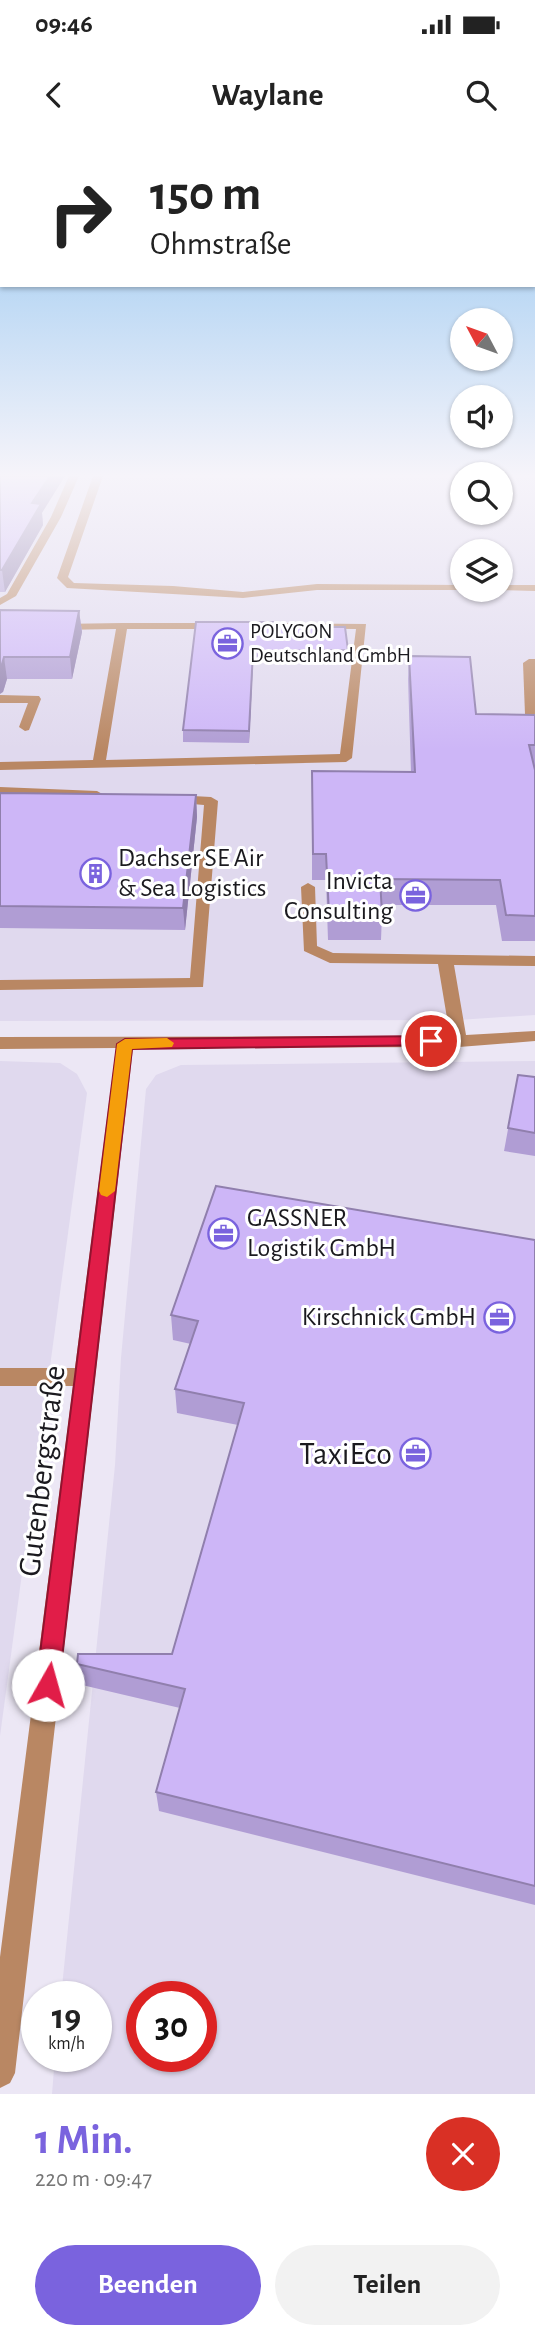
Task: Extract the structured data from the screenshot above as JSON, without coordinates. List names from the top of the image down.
{
  "streets": {
    "street": ["Gutenbergstraße"]
  },
  "places": {
    "office": [
      "POLYGON Deutschland GmbH",
      "Invicta Consulting",
      "GASSNER Logistik GmbH",
      "Kirschnick GmbH",
      "TaxiEco"
    ],
    "building": ["Dachser SE Air & Sea Logistics"]
  },
  "north": "top left",
  "page": {
    "status": "09:46",
    "header": "Waylane",
    "turn": ["150 m", "Ohmstraße"],
    "speed": "19 km/h",
    "limit": "30",
    "heading": ["1 Min.", "220 m · 09:47"],
    "buttons": ["Beenden", "Teilen"]
  }
}
